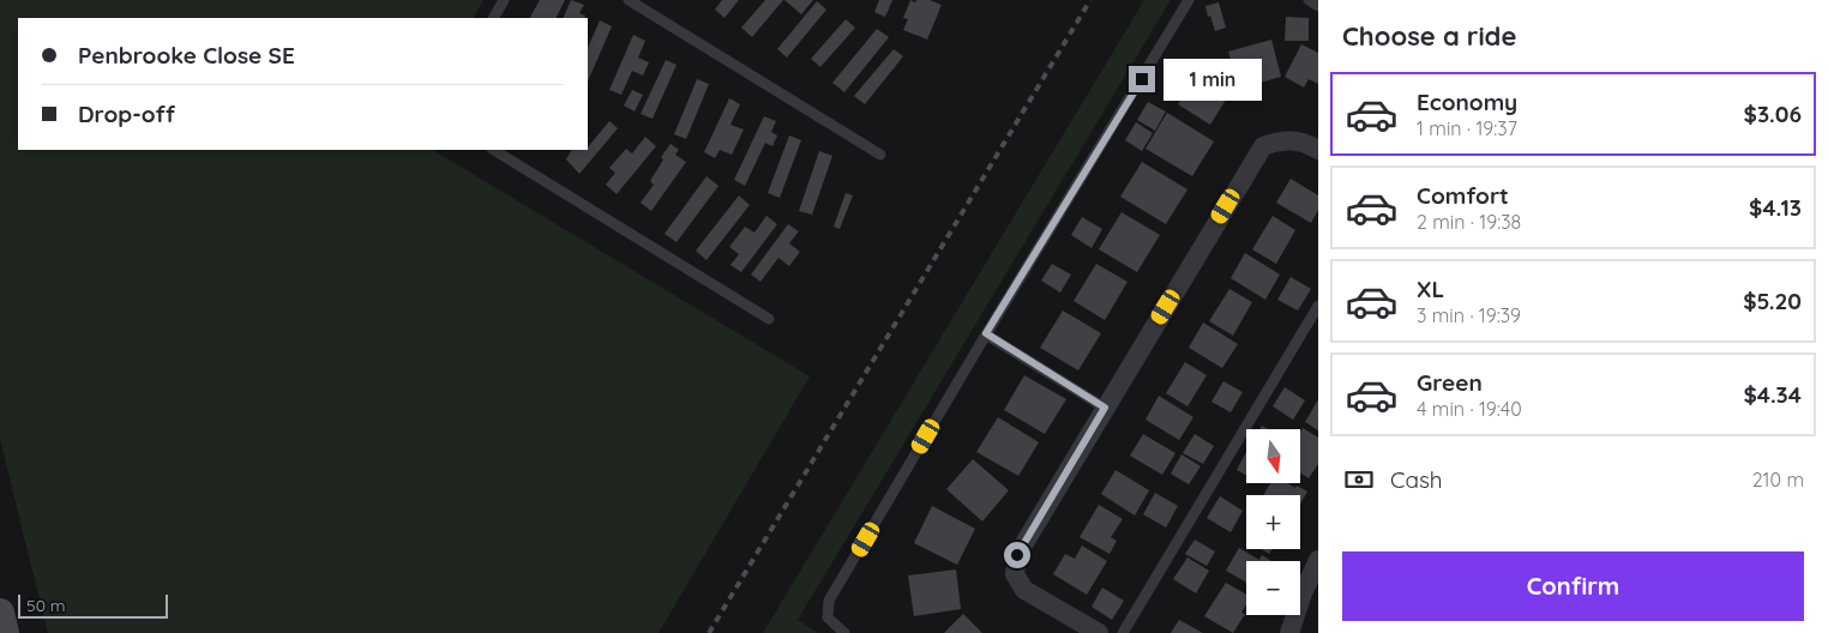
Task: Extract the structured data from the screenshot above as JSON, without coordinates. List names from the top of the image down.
{
  "scale_bar": "50 m",
  "north": "bottom",
  "page": {
    "heading": "Choose a ride",
    "banner": ["Penbrooke Close SE", "Drop-off"],
    "bubble": "1 min",
    "list": [
      {
        "name": "Economy",
        "note": "1 min · 19:37",
        "value": "$3.06"
      },
      {
        "name": "Comfort",
        "note": "2 min · 19:38",
        "value": "$4.13"
      },
      {
        "name": "XL",
        "note": "3 min · 19:39",
        "value": "$5.20"
      },
      {
        "name": "Green",
        "note": "4 min · 19:40",
        "value": "$4.34"
      }
    ],
    "map_buttons": ["+", "−"],
    "pay": ["Cash", "210 m"],
    "buttons": "Confirm",
    "scale": "50 m"
  }
}
